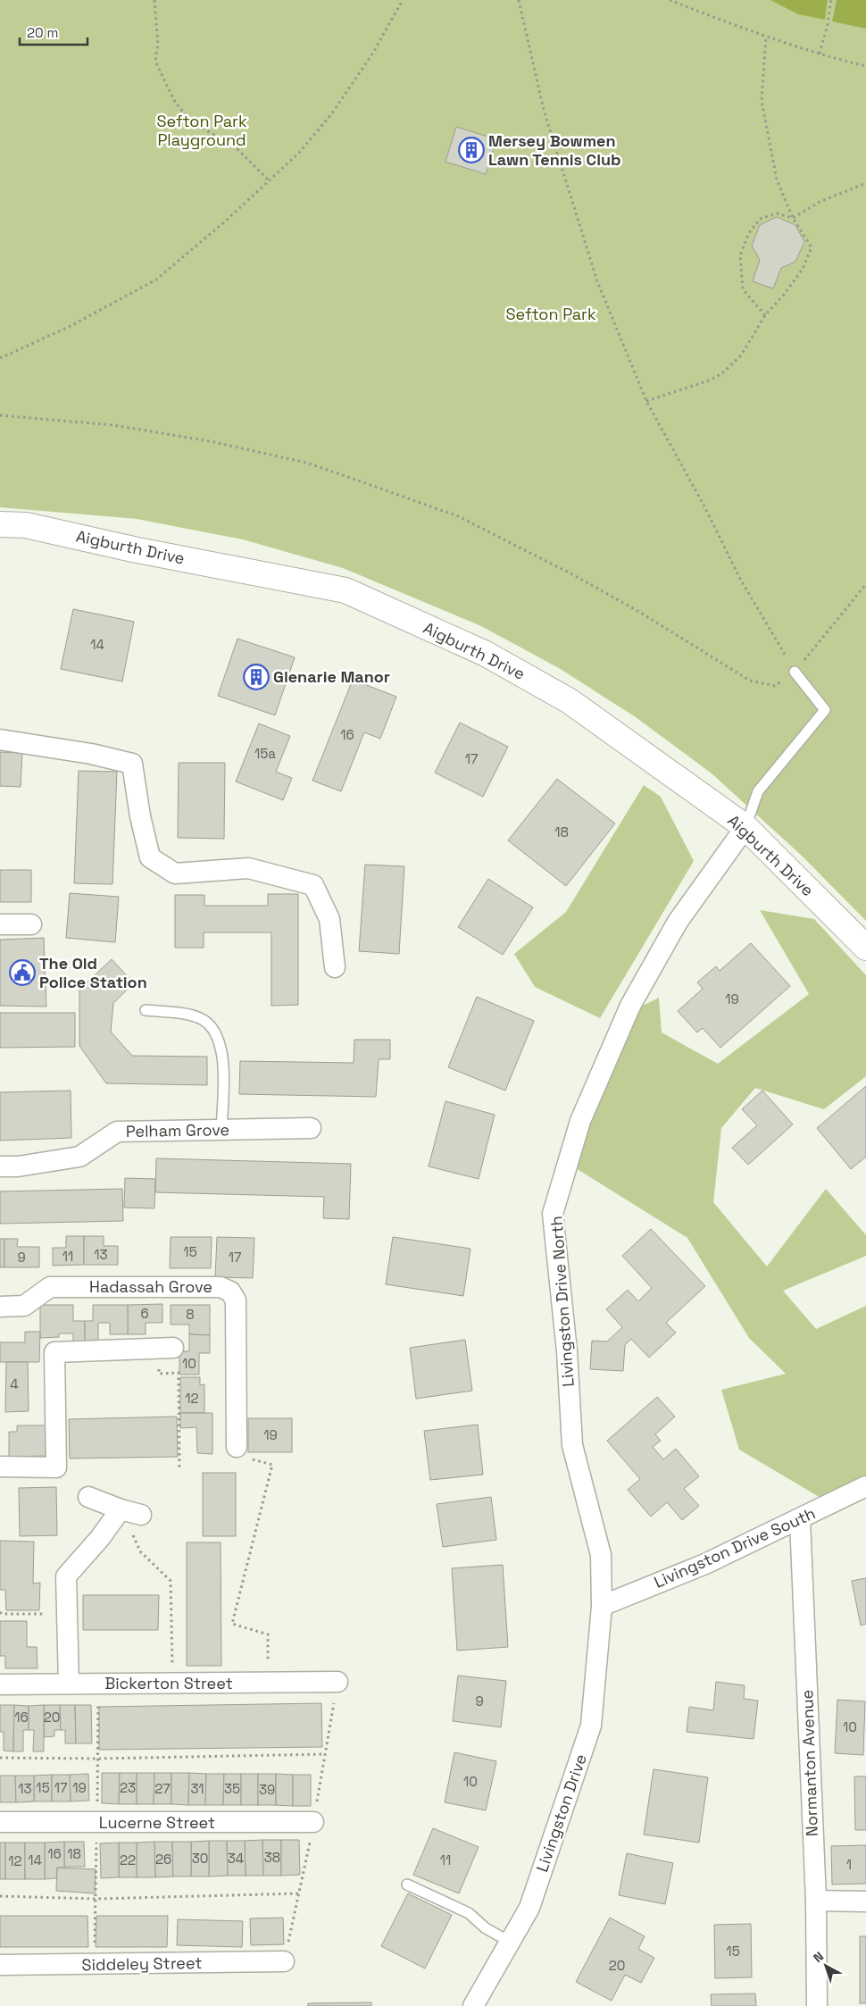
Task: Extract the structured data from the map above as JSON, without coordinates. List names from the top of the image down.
{
  "streets": {
    "street": [
      "Aigburth Drive",
      "Pelham Grove",
      "Hadassah Grove",
      "Livingston Drive North",
      "Livingston Drive South",
      "Bickerton Street",
      "Normanton Avenue",
      "Livingston Drive",
      "Lucerne Street",
      "Siddeley Street"
    ]
  },
  "crossings": [
    ["Aigburth Drive", "Livingston Drive North"],
    ["Livingston Drive North", "Livingston Drive South"],
    ["Livingston Drive North", "Livingston Drive"],
    ["Livingston Drive South", "Normanton Avenue"],
    ["Livingston Drive South", "Livingston Drive"]
  ],
  "parks": ["Sefton Park Playground", "Sefton Park"],
  "places": {
    "building": ["Mersey Bowmen Lawn Tennis Club", "Glenarie Manor"],
    "public building": ["The Old Police Station"]
  },
  "house_numbers": [
    "14",
    "16",
    "15a",
    "17",
    "18",
    "19",
    "15",
    "13",
    "11",
    "9",
    "17",
    "6",
    "8",
    "10",
    "4",
    "12",
    "19",
    "9",
    "16",
    "20",
    "10",
    "10",
    "15",
    "17",
    "19",
    "23",
    "13",
    "27",
    "31",
    "35",
    "39",
    "16",
    "18",
    "38",
    "30",
    "34",
    "26",
    "14",
    "22",
    "11",
    "12",
    "1",
    "15",
    "20"
  ],
  "scale_bar": "20 m",
  "north": "top left"
}
